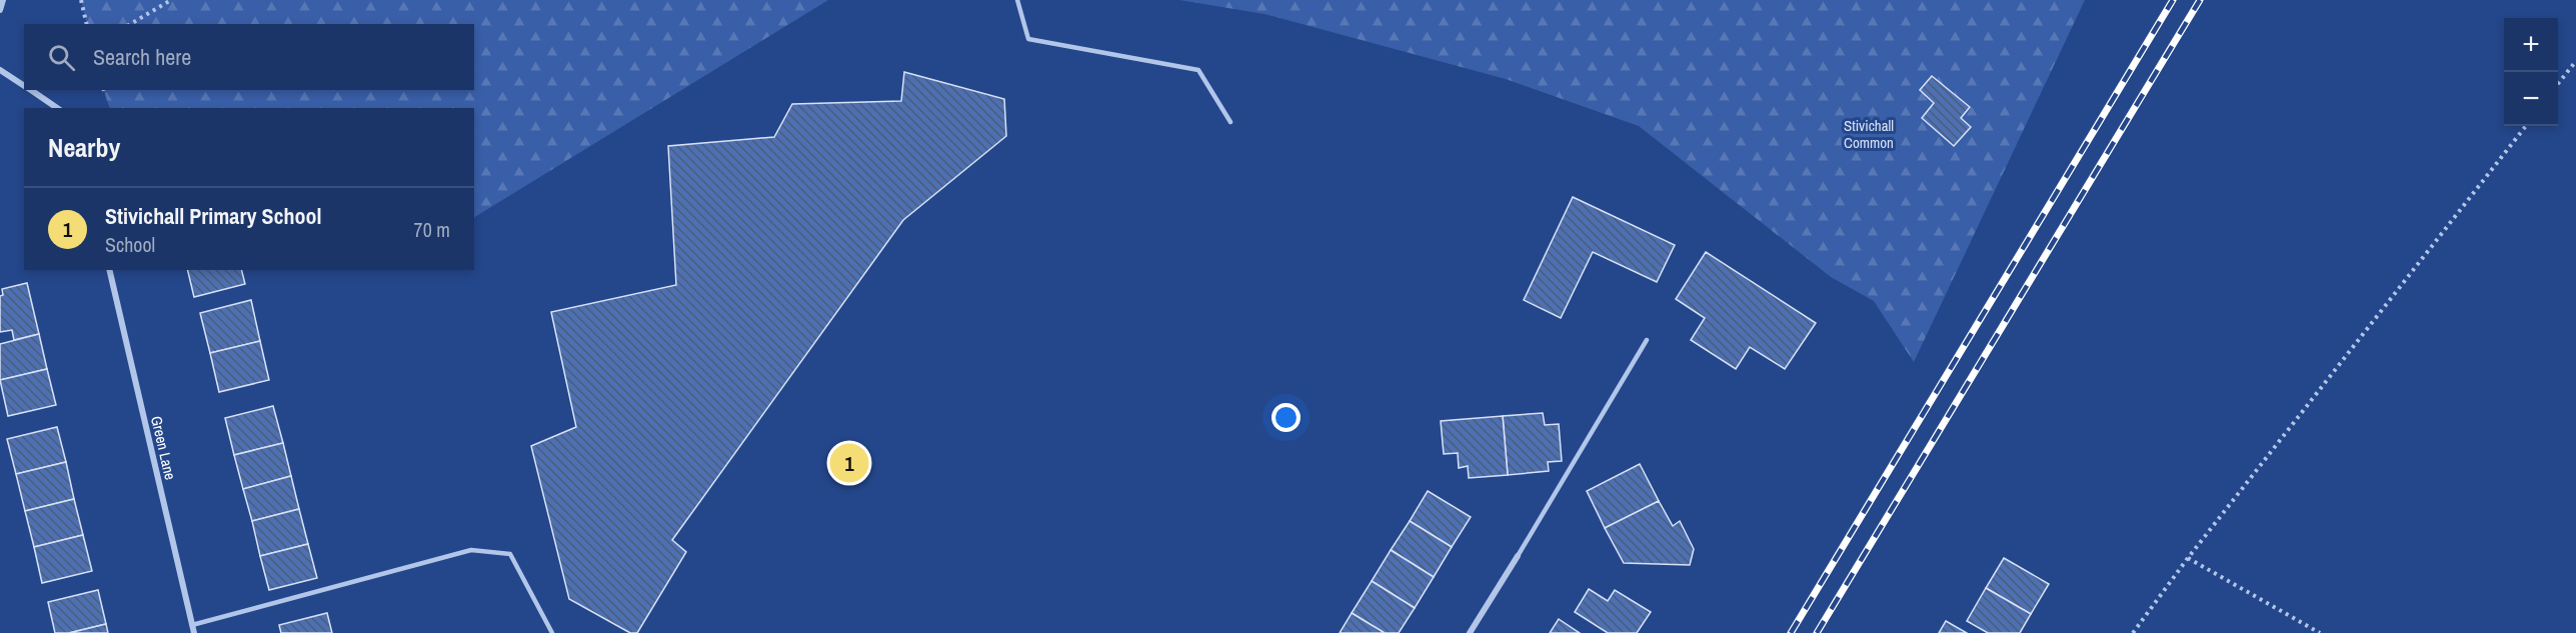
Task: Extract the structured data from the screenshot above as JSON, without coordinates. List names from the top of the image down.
{
  "streets": {
    "street": ["Green Lane"]
  },
  "parks": ["Stivichall Common"],
  "page": {
    "map_buttons": ["+", "−"],
    "search": "Search here",
    "heading": "Nearby",
    "list": [
      {
        "mark": "1",
        "name": "Stivichall Primary School",
        "note": "School",
        "value": "70 m"
      }
    ],
    "pins": "1"
  }
}
